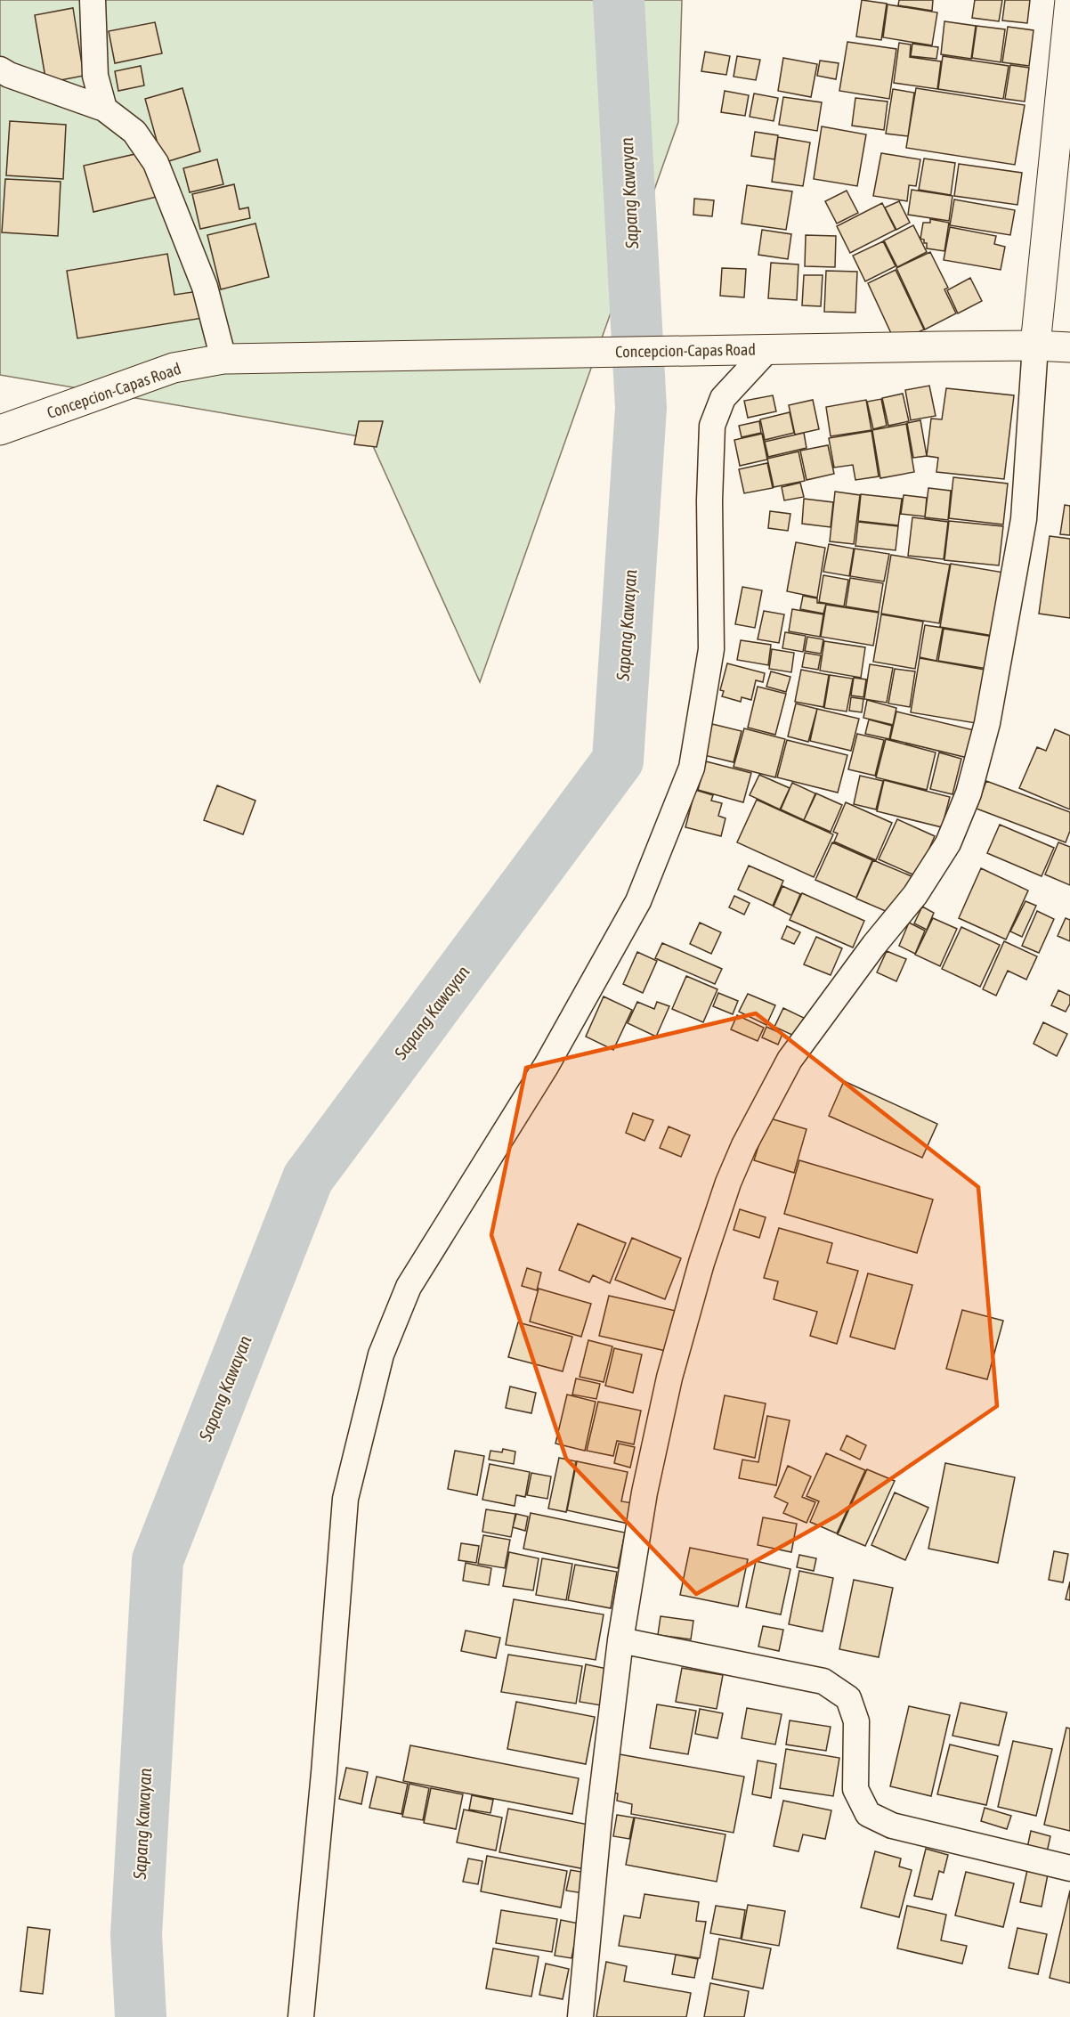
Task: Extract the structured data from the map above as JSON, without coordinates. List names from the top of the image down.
{
  "streets": {
    "main road": ["Concepcion-Capas Road"]
  },
  "water": ["Sapang Kawayan"]
}
